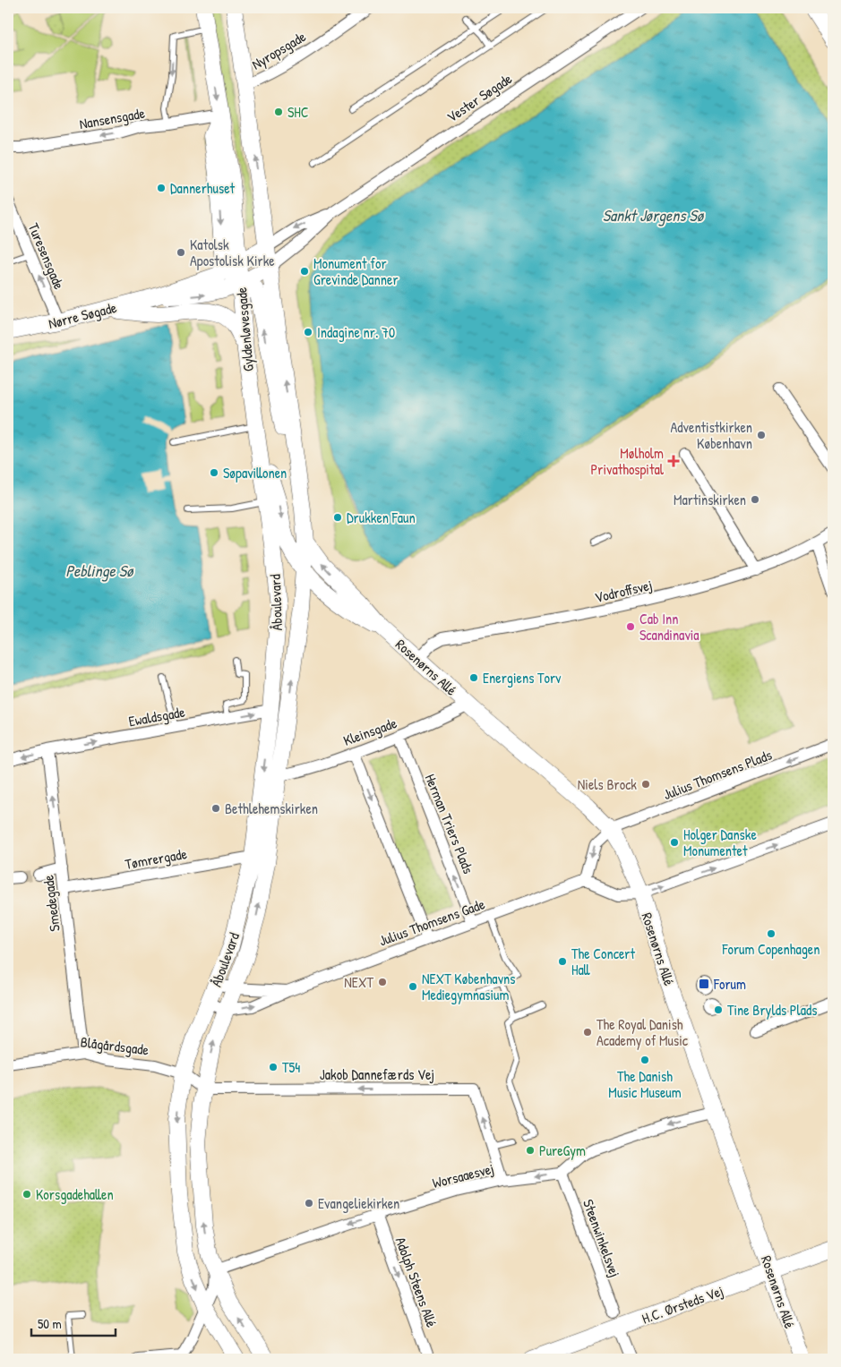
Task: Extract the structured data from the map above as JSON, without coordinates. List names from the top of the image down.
{
  "streets": {
    "street": [
      "Nyropsgade",
      "Vester Søgade",
      "Nansensgade",
      "Turesensgade",
      "Nørre Søgade",
      "Gyldenløvesgade",
      "Vodroffsvej",
      "Åboulevard",
      "Rosenørns Allé",
      "Ewaldsgade",
      "Kleinsgade",
      "Julius Thomsens Plads",
      "Herman Triers Plads",
      "Tømrergade",
      "Smedegade",
      "Julius Thomsens Gade",
      "Blågårdsgade",
      "Jakob Dannefærds Vej",
      "Worsaaesvej",
      "Steenwinkelsvej",
      "Adolph Steens Allé",
      "H.C. Ørsteds Vej"
    ]
  },
  "crossings": [
    ["Nansensgade", "Gyldenløvesgade"],
    ["Turesensgade", "Nørre Søgade"],
    ["Nørre Søgade", "Gyldenløvesgade"],
    ["Gyldenløvesgade", "Åboulevard"],
    ["Gyldenløvesgade", "Rosenørns Allé"],
    ["Vodroffsvej", "Rosenørns Allé"],
    ["Åboulevard", "Rosenørns Allé"],
    ["Åboulevard", "Ewaldsgade"],
    ["Åboulevard", "Kleinsgade"],
    ["Åboulevard", "Tømrergade"],
    ["Åboulevard", "Julius Thomsens Gade"],
    ["Åboulevard", "Blågårdsgade"],
    ["Åboulevard", "Jakob Dannefærds Vej"],
    ["Åboulevard", "Worsaaesvej"],
    ["Rosenørns Allé", "Kleinsgade"],
    ["Rosenørns Allé", "Julius Thomsens Plads"],
    ["Rosenørns Allé", "H.C. Ørsteds Vej"],
    ["Ewaldsgade", "Smedegade"],
    ["Kleinsgade", "Herman Triers Plads"],
    ["Herman Triers Plads", "Julius Thomsens Gade"],
    ["Tømrergade", "Smedegade"],
    ["Smedegade", "Blågårdsgade"],
    ["Jakob Dannefærds Vej", "Worsaaesvej"],
    ["Worsaaesvej", "Steenwinkelsvej"],
    ["Worsaaesvej", "Adolph Steens Allé"],
    ["Steenwinkelsvej", "H.C. Ørsteds Vej"]
  ],
  "one_way": [
    "Nansensgade",
    "Turesensgade",
    "Smedegade",
    "Jakob Dannefærds Vej",
    "Worsaaesvej",
    "Adolph Steens Allé"
  ],
  "water": ["Sankt Jørgens Sø", "Peblinge Sø"],
  "places": {
    "other": [
      "SHC",
      "Dannerhuset",
      "Katolsk Apostolisk Kirke",
      "Monument for Grevinde Danner",
      "Indagine nr. 70",
      "Adventistkirken København",
      "Søpavillonen",
      "Martinskirken",
      "Drukken Faun",
      "Cab Inn Scandinavia",
      "Energiens Torv",
      "Niels Brock",
      "Bethlehemskirken",
      "Holger Danske Monumentet",
      "Forum Copenhagen",
      "The Concert Hall",
      "NEXT",
      "NEXT Københavns Mediegymnasium",
      "Tine Brylds Plads",
      "The Royal Danish Academy of Music",
      "The Danish Music Museum",
      "T54",
      "PureGym",
      "Korsgadehallen",
      "Evangeliekirken"
    ],
    "health": ["Mølholm Privathospital"],
    "transit": ["Forum"]
  },
  "scale_bar": "50 m"
}
